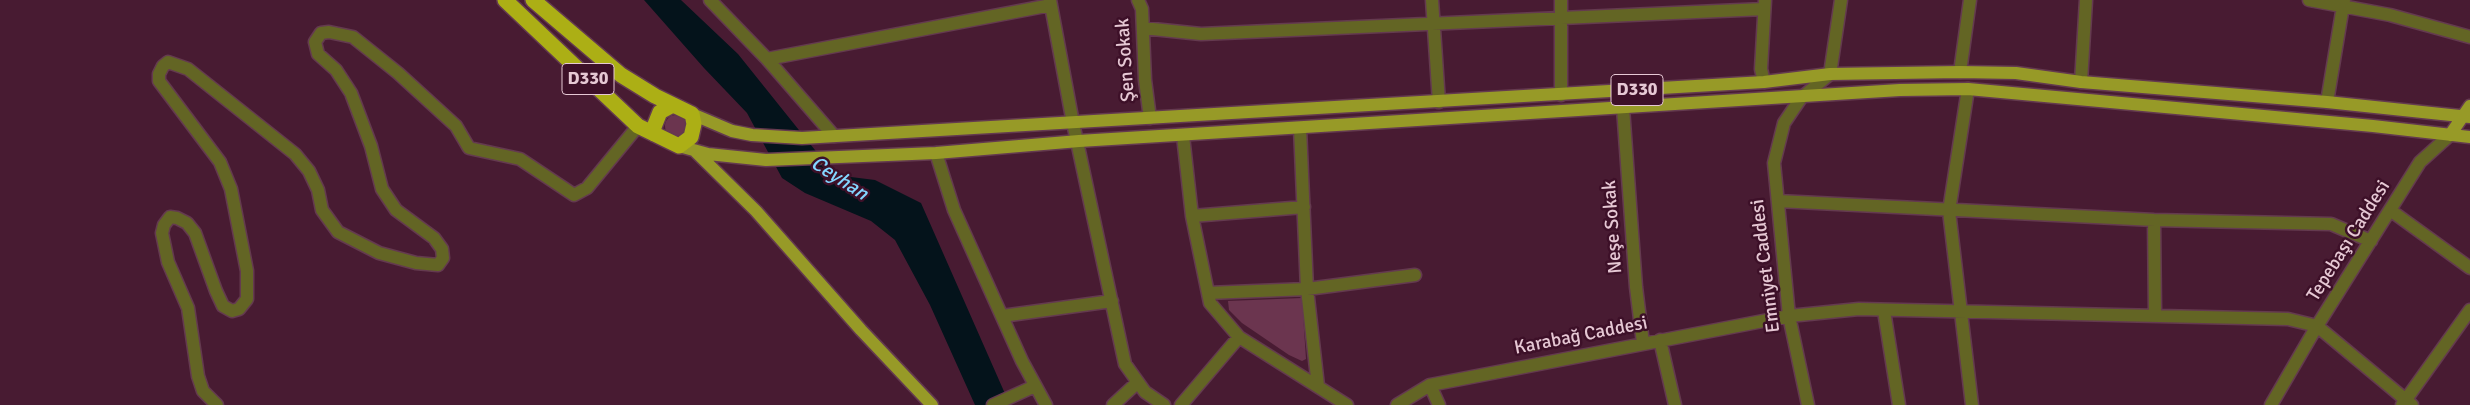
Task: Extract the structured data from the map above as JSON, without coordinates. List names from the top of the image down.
{
  "streets": {
    "highway": ["D330"],
    "main road": ["Tepebaşı Caddesi"],
    "street": [
      "Şen Sokak",
      "Neşe Sokak",
      "Emniyet Caddesi",
      "Karabağ Caddesi"
    ]
  },
  "crossings": [
    ["Şen Sokak", "D330"],
    ["D330", "Neşe Sokak"],
    ["D330", "Tepebaşı Caddesi"],
    ["D330", "Emniyet Caddesi"],
    ["Neşe Sokak", "Karabağ Caddesi"],
    ["Tepebaşı Caddesi", "Karabağ Caddesi"],
    ["Emniyet Caddesi", "Karabağ Caddesi"]
  ],
  "water": ["Ceyhan"]
}
